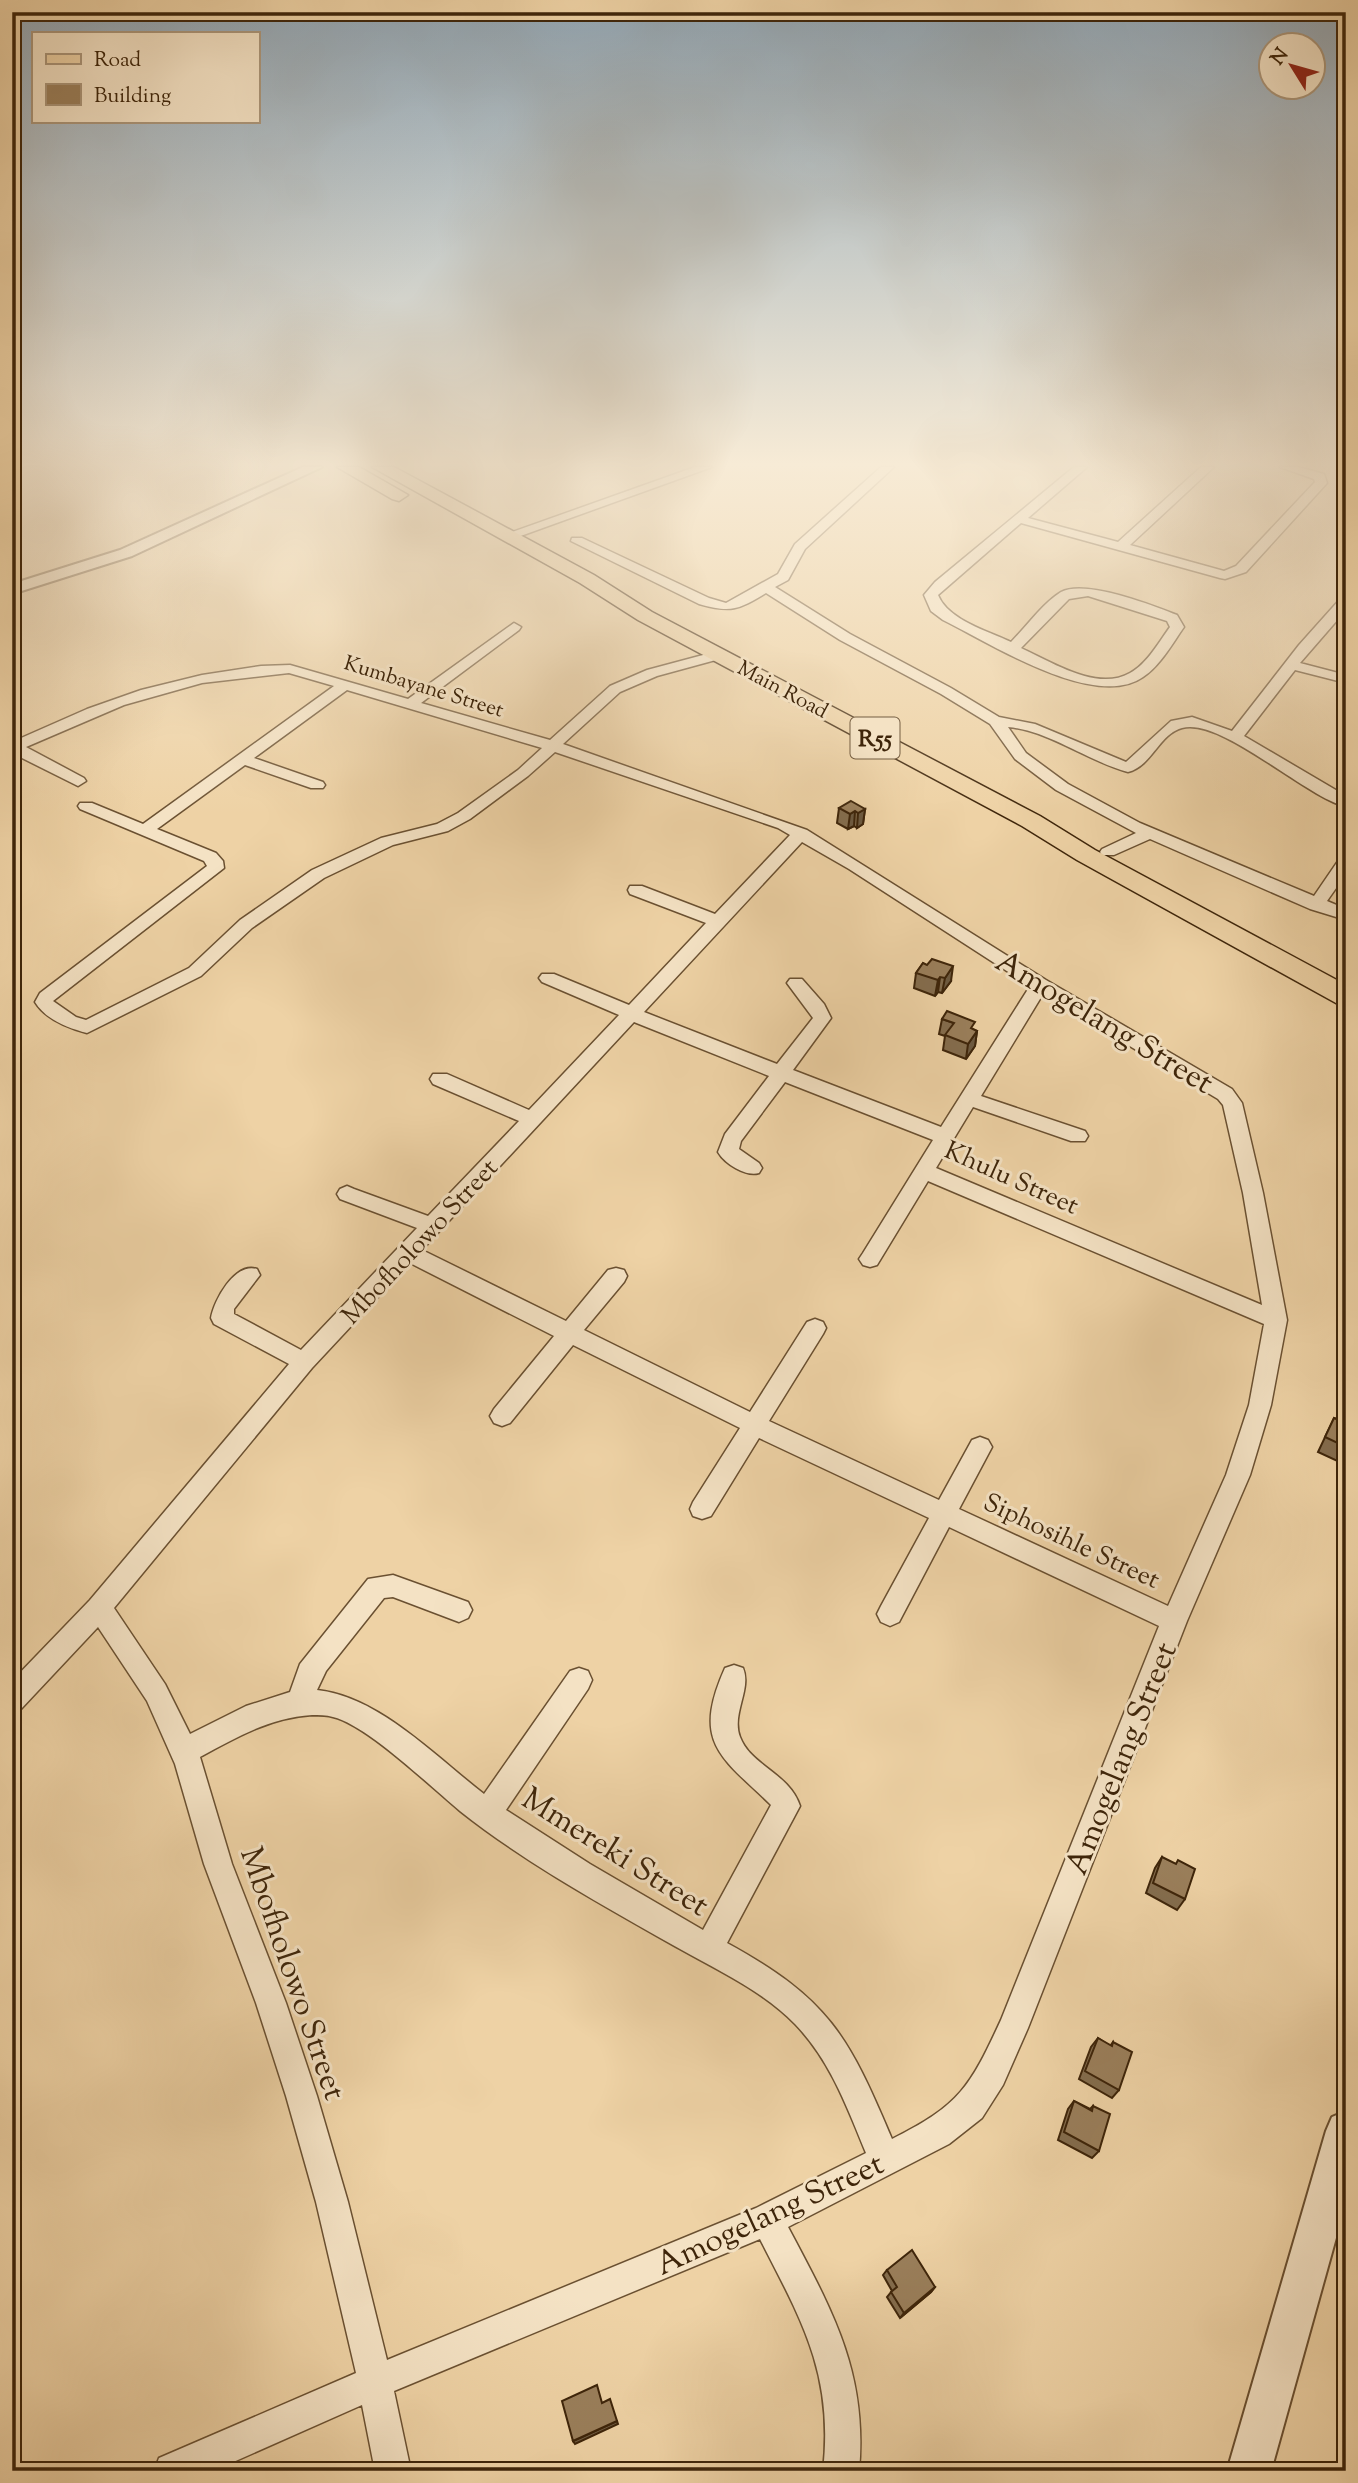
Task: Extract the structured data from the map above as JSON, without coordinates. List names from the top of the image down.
{
  "streets": {
    "main road": ["Main Road", "R55"],
    "street": [
      "Kumbayane Street",
      "Amogelang Street",
      "Khulu Street",
      "Mbofholowo Street",
      "Siphosihle Street",
      "Mmereki Street"
    ]
  },
  "crossings": [
    ["Kumbayane Street", "Amogelang Street"],
    ["Amogelang Street", "Khulu Street"],
    ["Amogelang Street", "Mbofholowo Street"],
    ["Amogelang Street", "Siphosihle Street"],
    ["Amogelang Street", "Mmereki Street"],
    ["Mbofholowo Street", "Siphosihle Street"],
    ["Mbofholowo Street", "Mmereki Street"]
  ],
  "legend": ["Road", "Building"],
  "north": "top left"
}
